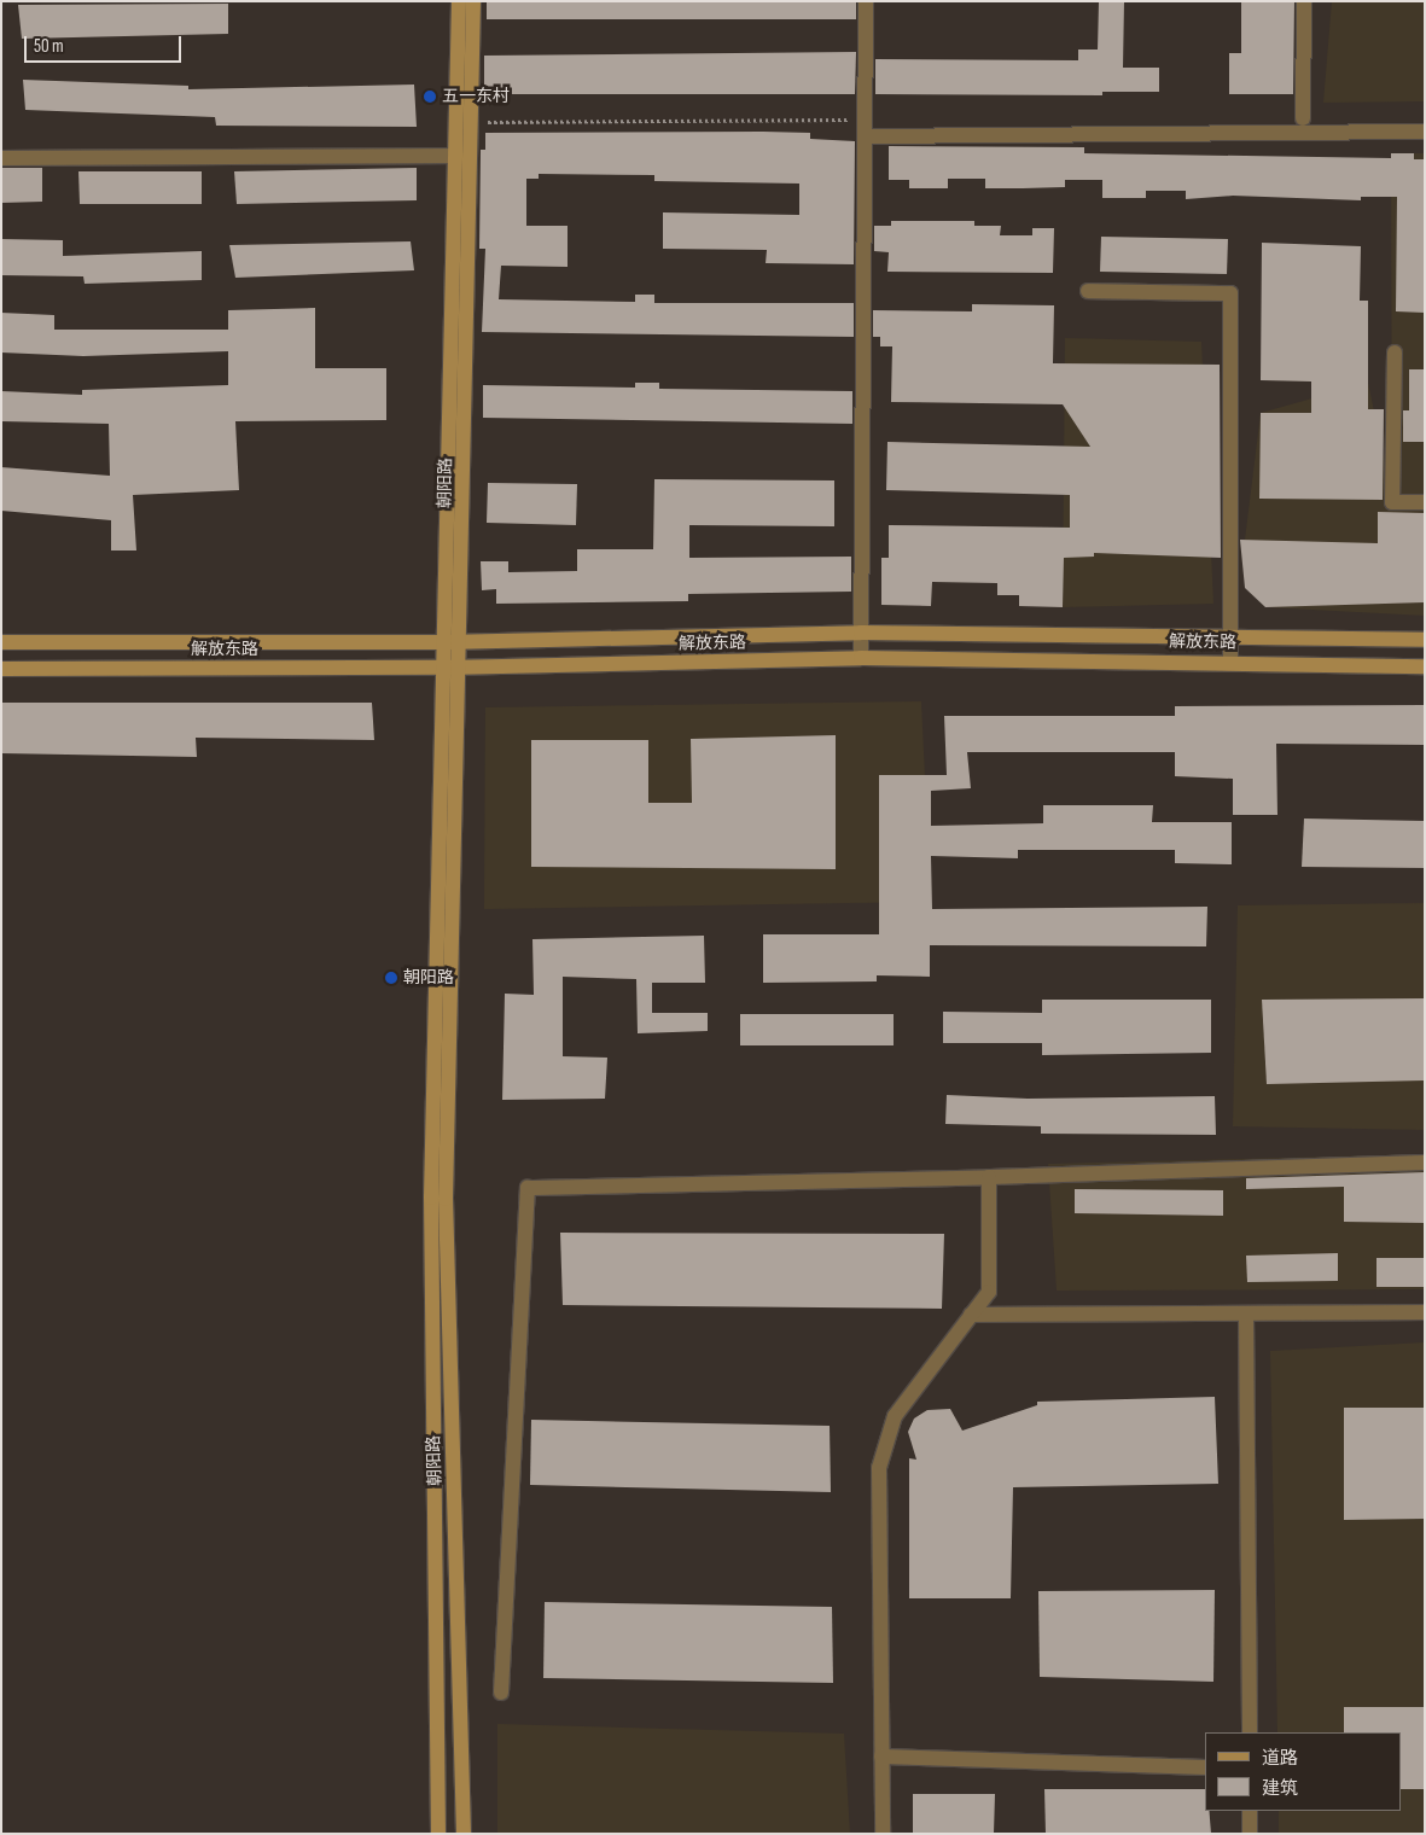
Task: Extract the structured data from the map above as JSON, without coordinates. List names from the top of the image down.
{
  "streets": {
    "street": ["朝阳路", "解放东路"]
  },
  "crossings": [
    ["朝阳路", "解放东路"]
  ],
  "places": ["五一东村", "朝阳路"],
  "legend": ["道路", "建筑"],
  "scale_bar": "50 m"
}
